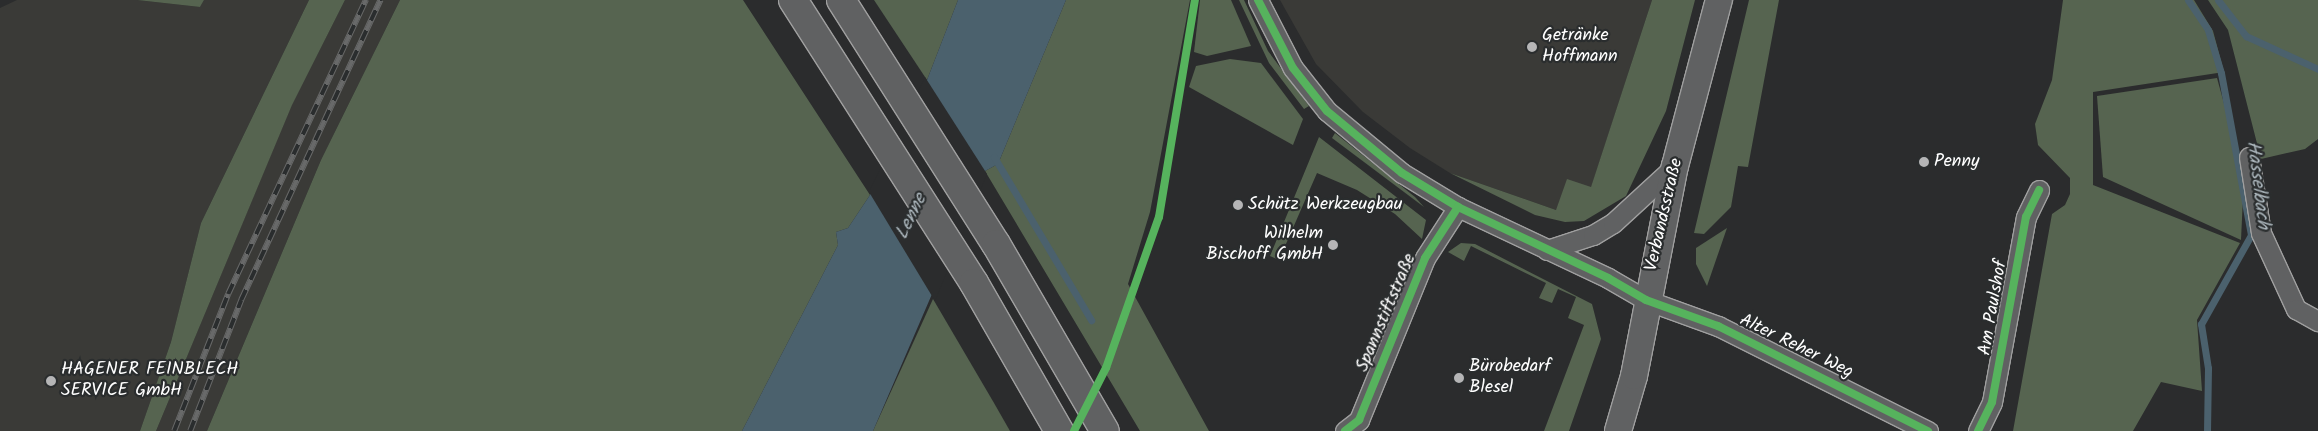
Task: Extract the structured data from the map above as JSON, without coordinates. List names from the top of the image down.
{
  "streets": {
    "main road": ["Verbandsstraße"],
    "street": ["Am Paulshof", "Spannstiftstraße", "Alter Reher Weg"]
  },
  "crossings": [
    ["Verbandsstraße", "Alter Reher Weg"]
  ],
  "water": ["Hasselbach", "Lenne"],
  "places": [
    "Getränke Hoffmann",
    "Penny",
    "Schütz Werkzeugbau",
    "Wilhelm Bischoff GmbH",
    "Bürobedarf Blesel",
    "HAGENER FEINBLECH SERVICE GmbH"
  ]
}
